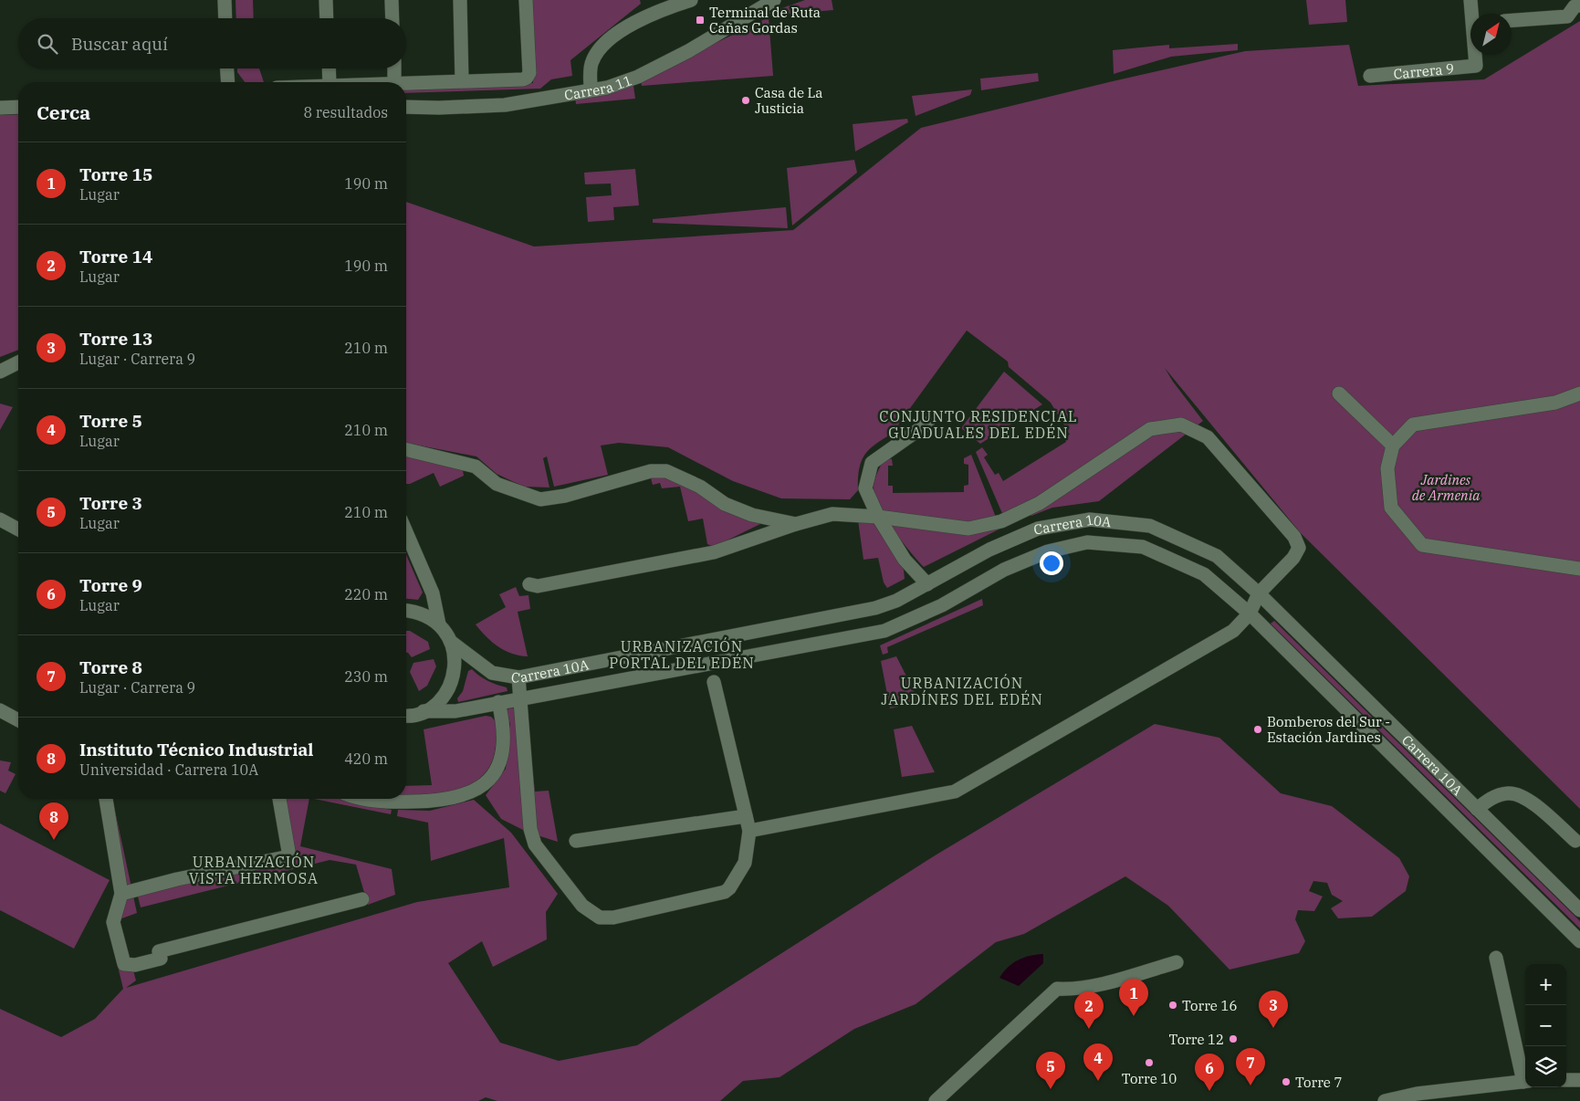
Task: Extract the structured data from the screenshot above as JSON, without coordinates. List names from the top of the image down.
{
  "streets": {
    "street": ["Carrera 9", "Carrera 11", "Carrera 10A"]
  },
  "districts": [
    "CONJUNTO RESIDENCIAL GUADUALES DEL EDÉN",
    "URBANIZACIÓN PORTAL DEL EDÉN",
    "URBANIZACIÓN JARDÍNES DEL EDÉN",
    "URBANIZACIÓN VISTA HERMOSA"
  ],
  "parks": ["Jardines de Armenia"],
  "places": {
    "transit": ["Terminal de Ruta Cañas Gordas"],
    "other": [
      "Casa de La Justicia",
      "Bomberos del Sur - Estación Jardines",
      "Torre 16",
      "Torre 12",
      "Torre 10",
      "Torre 7"
    ]
  },
  "north": "top right",
  "page": {
    "search": "Buscar aquí",
    "heading": ["Cerca", "8 resultados"],
    "list": [
      {
        "mark": "1",
        "name": "Torre 15",
        "note": "Lugar",
        "value": "190 m"
      },
      {
        "mark": "2",
        "name": "Torre 14",
        "note": "Lugar",
        "value": "190 m"
      },
      {
        "mark": "3",
        "name": "Torre 13",
        "note": "Lugar · Carrera 9",
        "value": "210 m"
      },
      {
        "mark": "4",
        "name": "Torre 5",
        "note": "Lugar",
        "value": "210 m"
      },
      {
        "mark": "5",
        "name": "Torre 3",
        "note": "Lugar",
        "value": "210 m"
      },
      {
        "mark": "6",
        "name": "Torre 9",
        "note": "Lugar",
        "value": "220 m"
      },
      {
        "mark": "7",
        "name": "Torre 8",
        "note": "Lugar · Carrera 9",
        "value": "230 m"
      },
      {
        "mark": "8",
        "name": "Instituto Técnico Industrial",
        "note": "Universidad · Carrera 10A",
        "value": "420 m"
      }
    ],
    "pins": [
      "8",
      "1",
      "3",
      "2",
      "4",
      "7",
      "5",
      "6"
    ],
    "map_buttons": ["+", "−"]
  }
}
